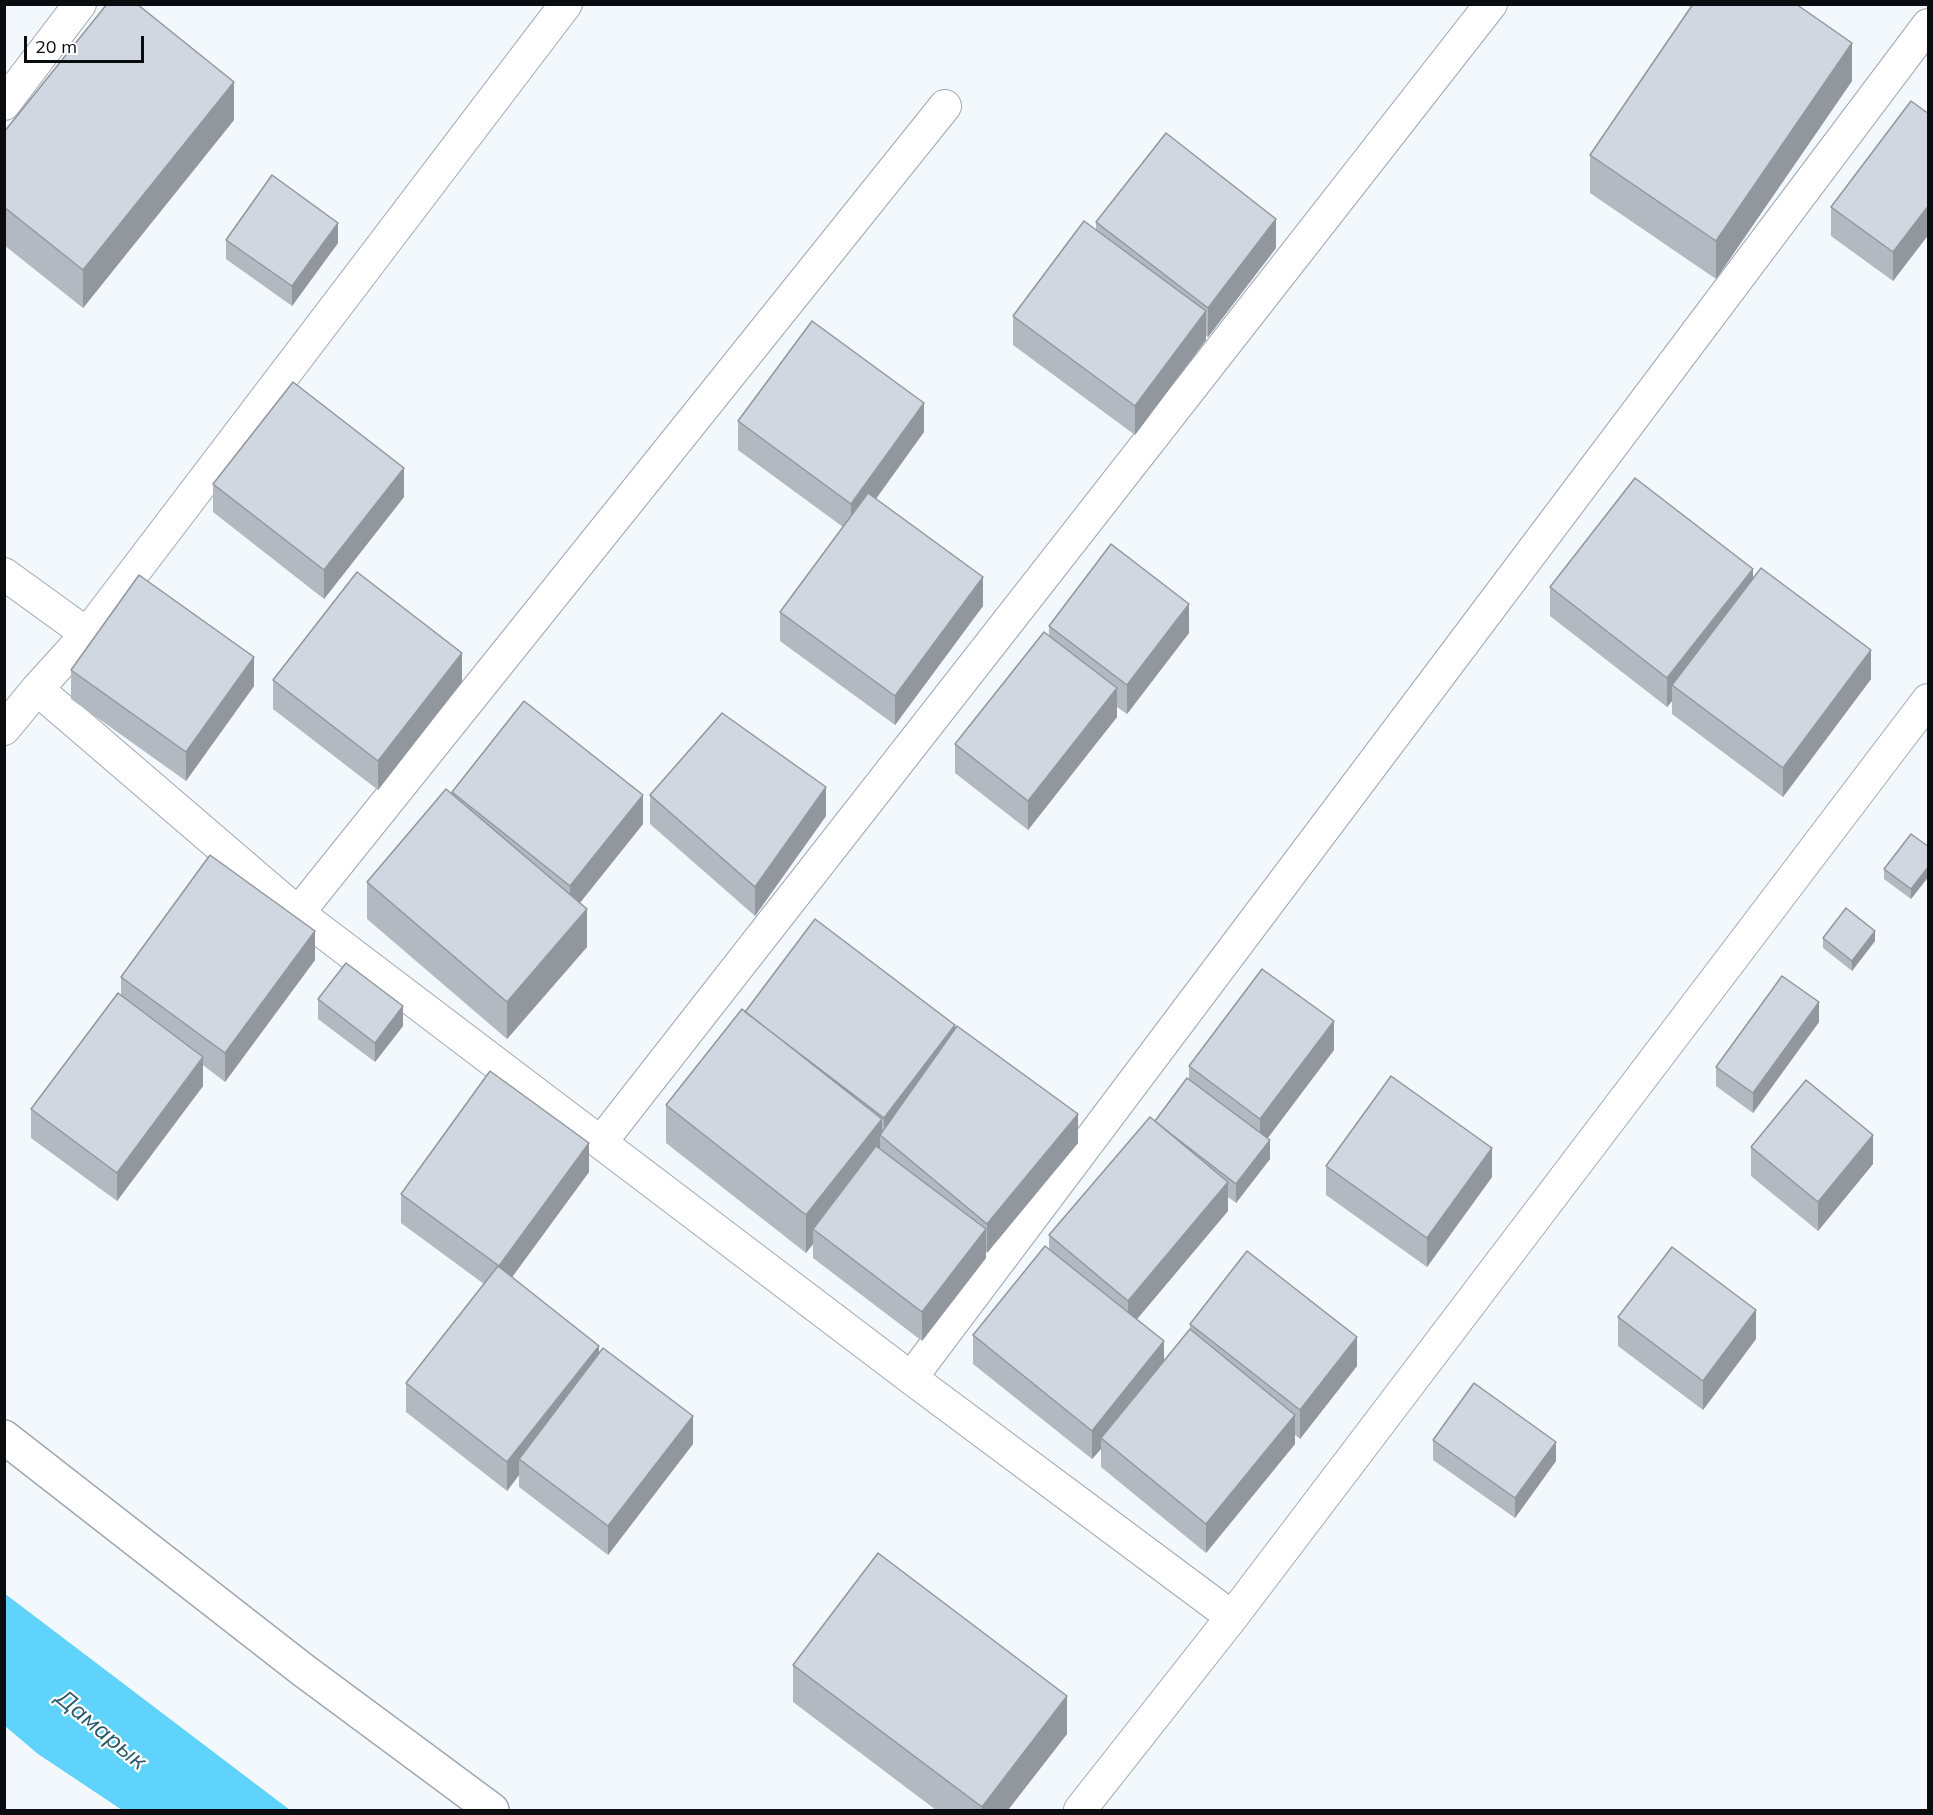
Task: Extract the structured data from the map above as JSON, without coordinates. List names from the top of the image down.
{
  "water": ["Дамарык"],
  "scale_bar": "20 m"
}
